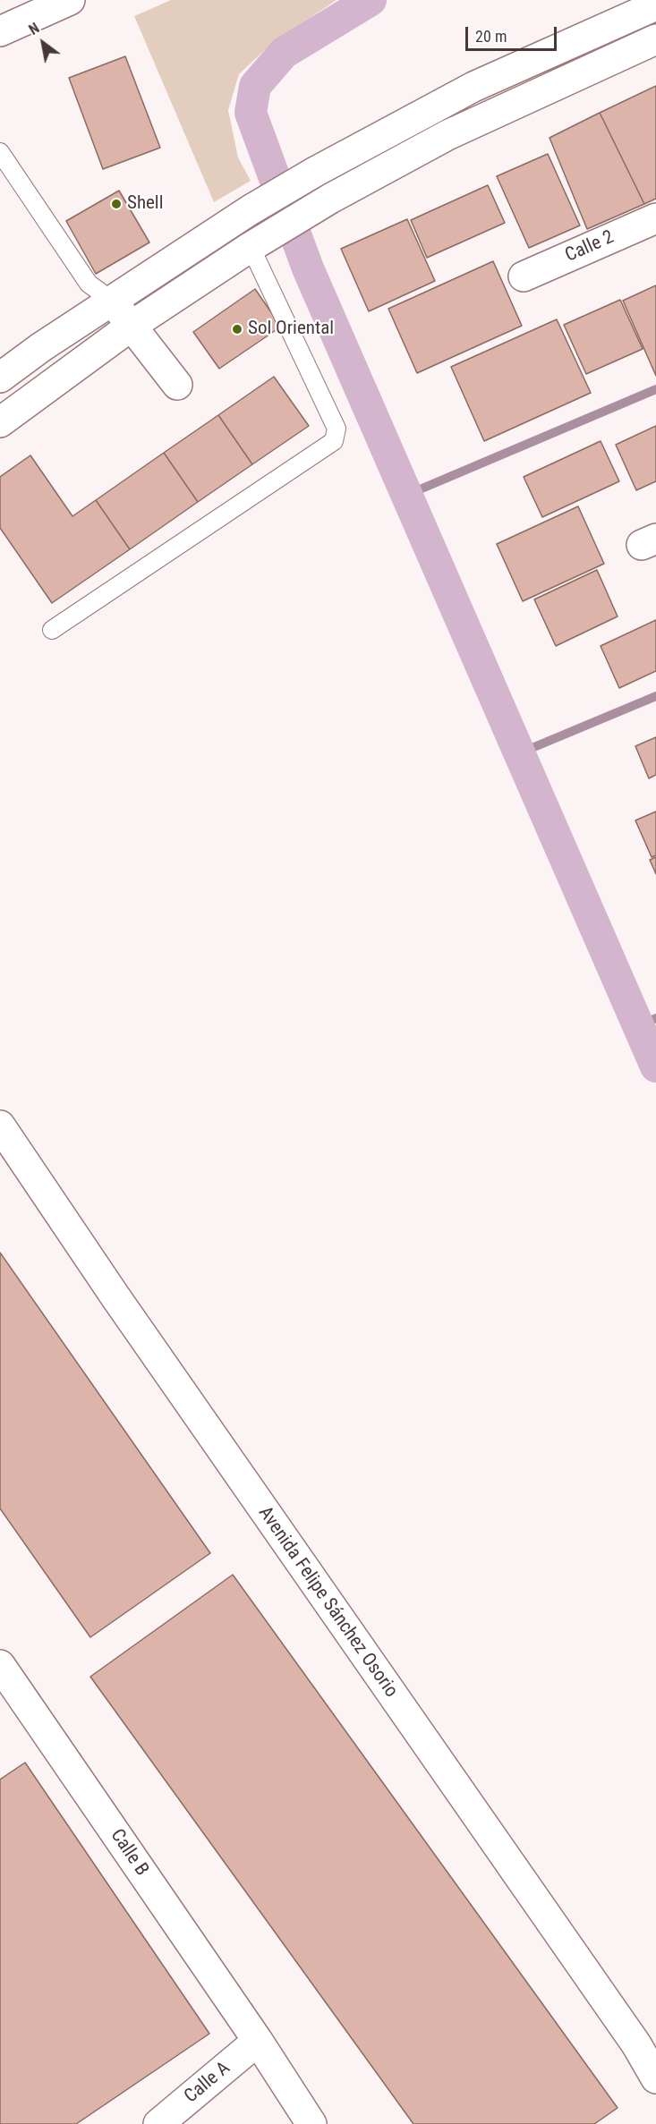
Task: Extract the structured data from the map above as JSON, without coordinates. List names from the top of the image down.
{
  "streets": {
    "street": [
      "Calle 2",
      "Avenida Felipe Sánchez Osorio",
      "Calle B",
      "Calle A"
    ]
  },
  "crossings": [
    ["Calle B", "Calle A"]
  ],
  "places": ["Shell", "Sol Oriental"],
  "scale_bar": "20 m",
  "north": "top left"
}
